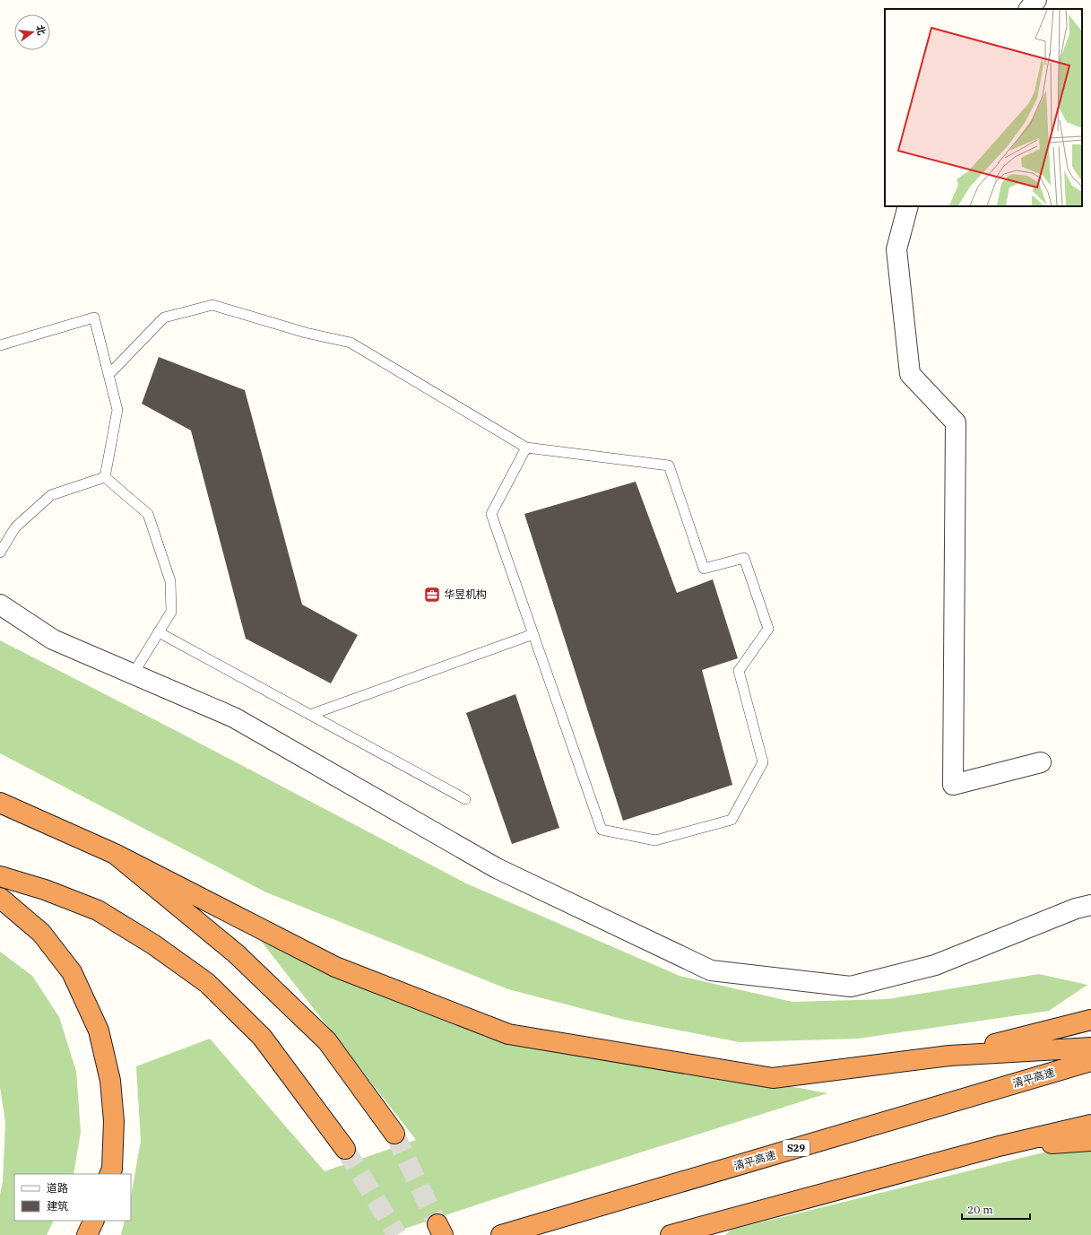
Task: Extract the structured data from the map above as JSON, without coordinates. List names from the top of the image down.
{
  "streets": {
    "highway": ["清平高速", "S29"]
  },
  "places": {
    "office": ["华昱机构"]
  },
  "legend": ["道路", "建筑"],
  "scale_bar": "20 m",
  "north": "right"
}
